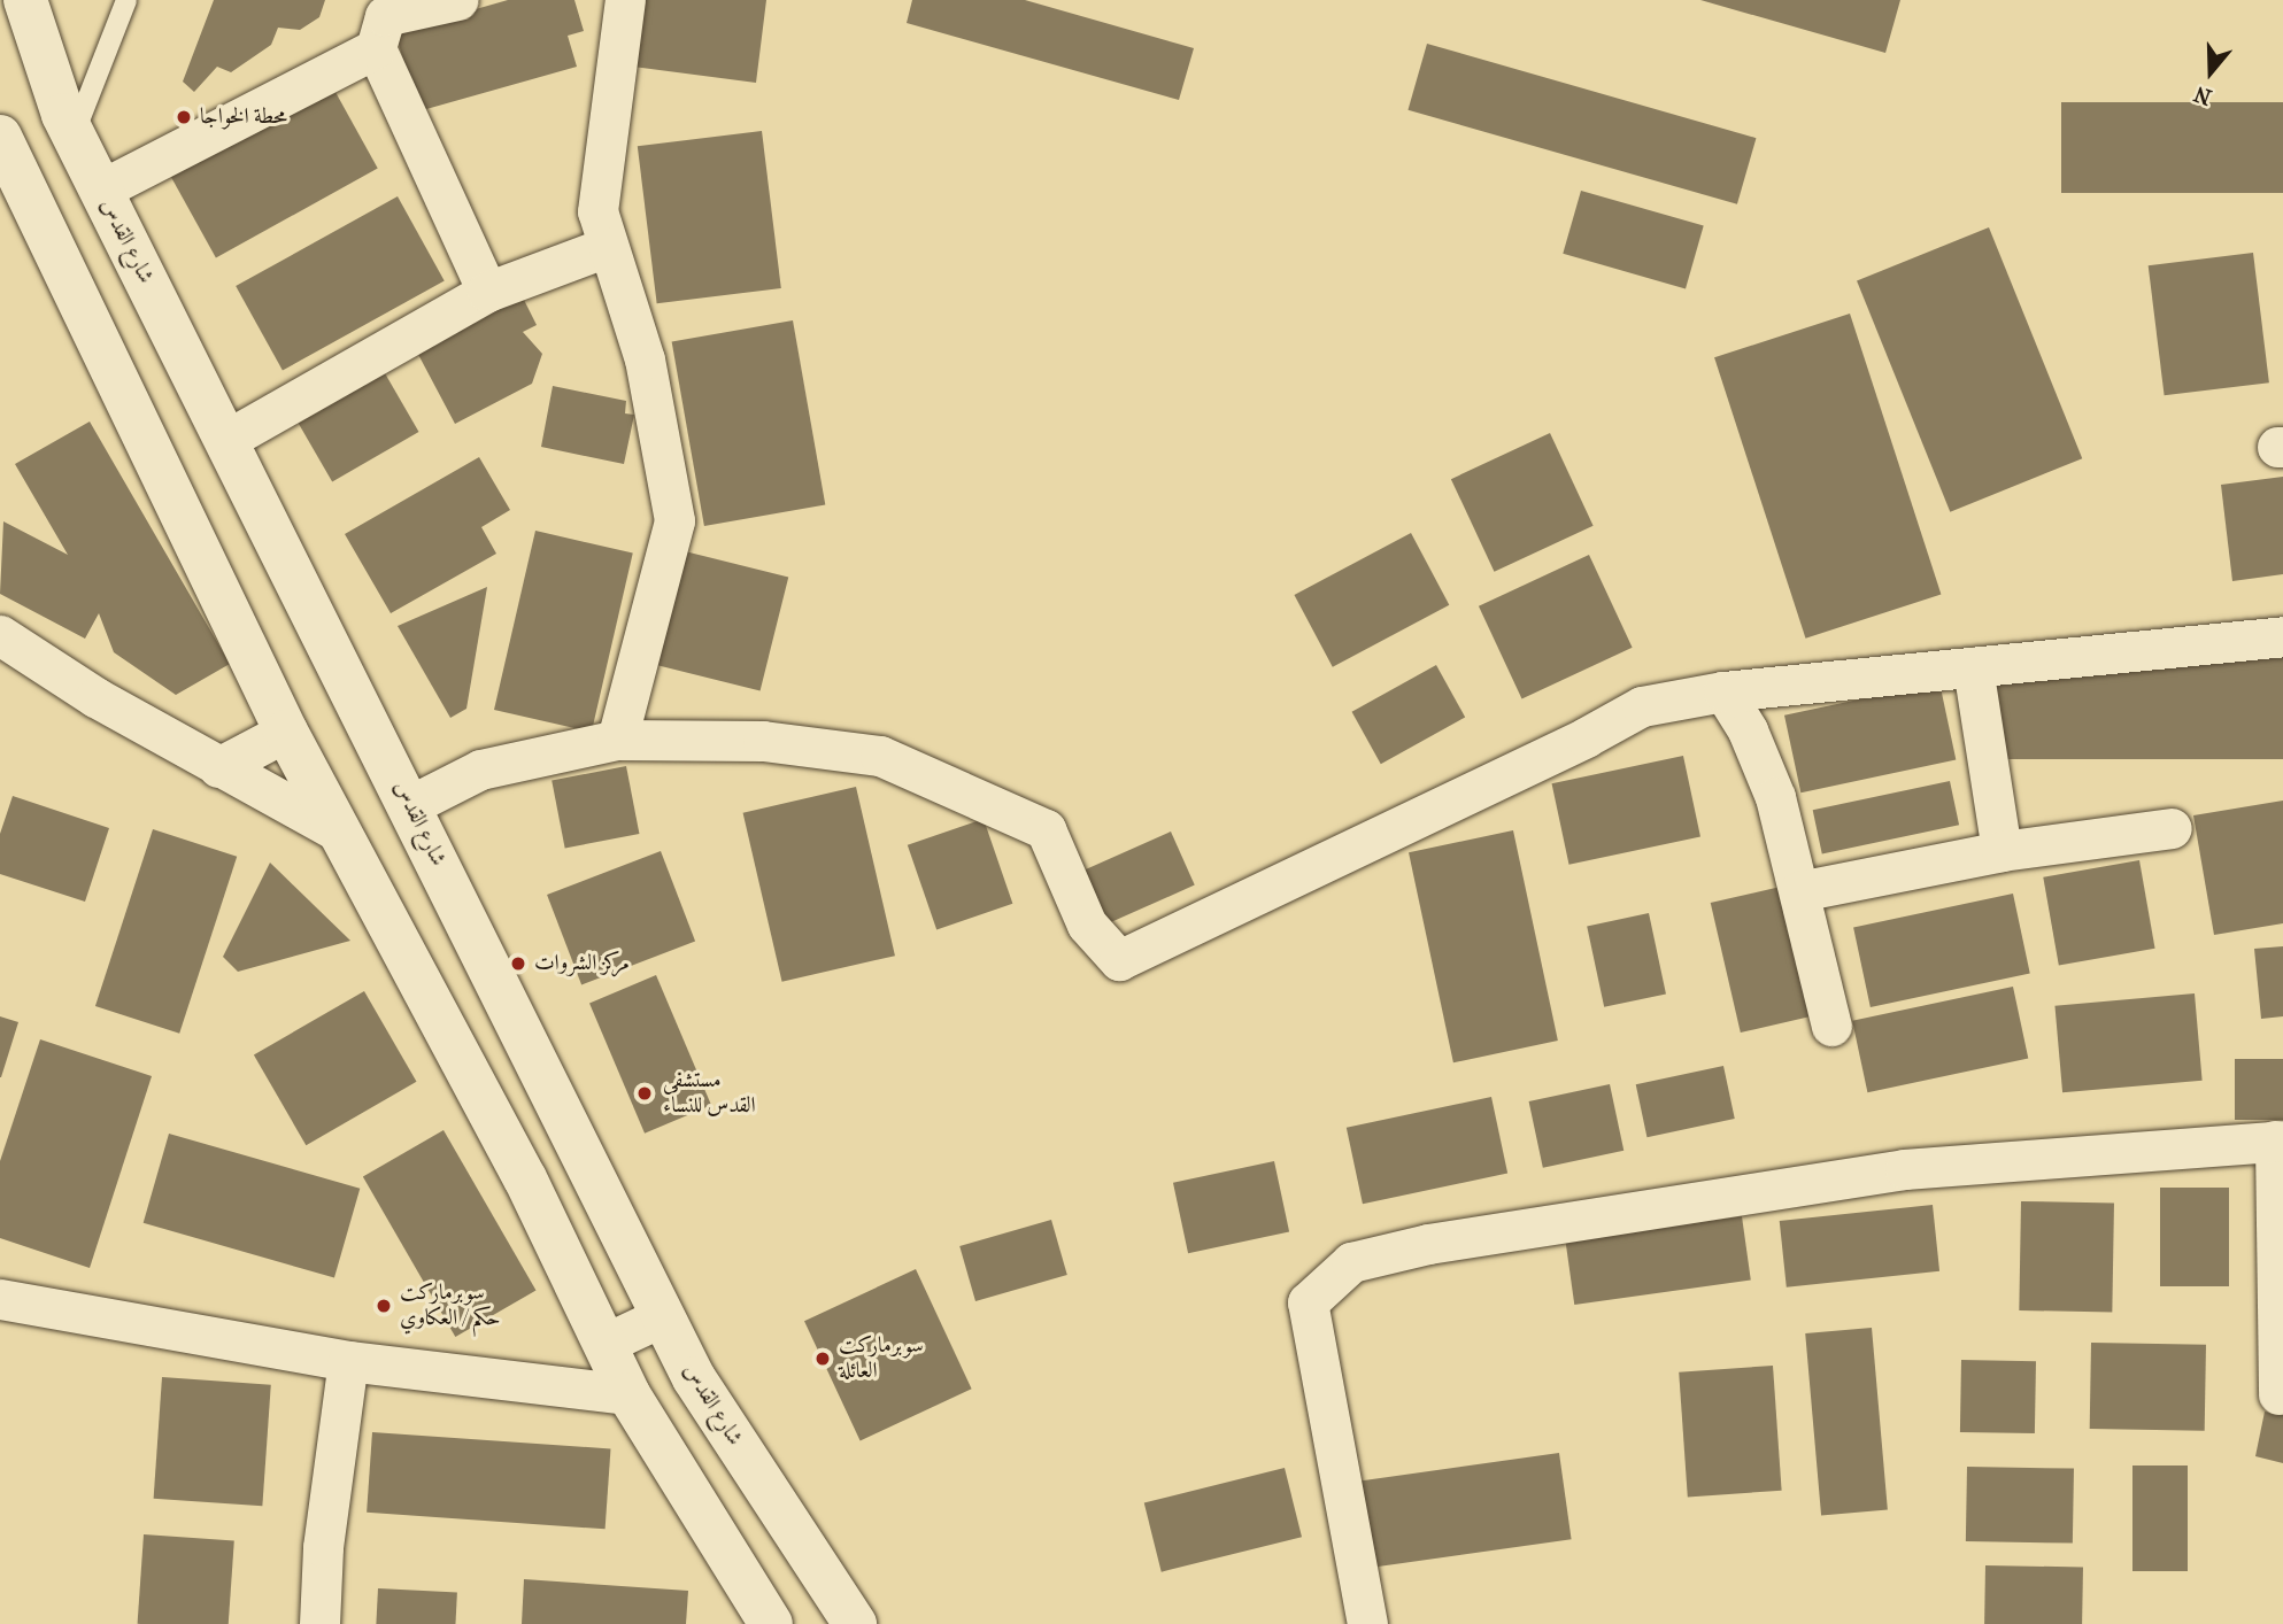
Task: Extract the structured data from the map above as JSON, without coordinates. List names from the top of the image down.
{
  "streets": {
    "main road": ["شارع القدس"]
  },
  "places": [
    "محطة الخواجا",
    "مركز الشروات",
    "مستشفى القدس للنساء",
    "سوبرماركت حكم / العكاوي",
    "سوبرماركت العائلة"
  ],
  "north": "bottom"
}
